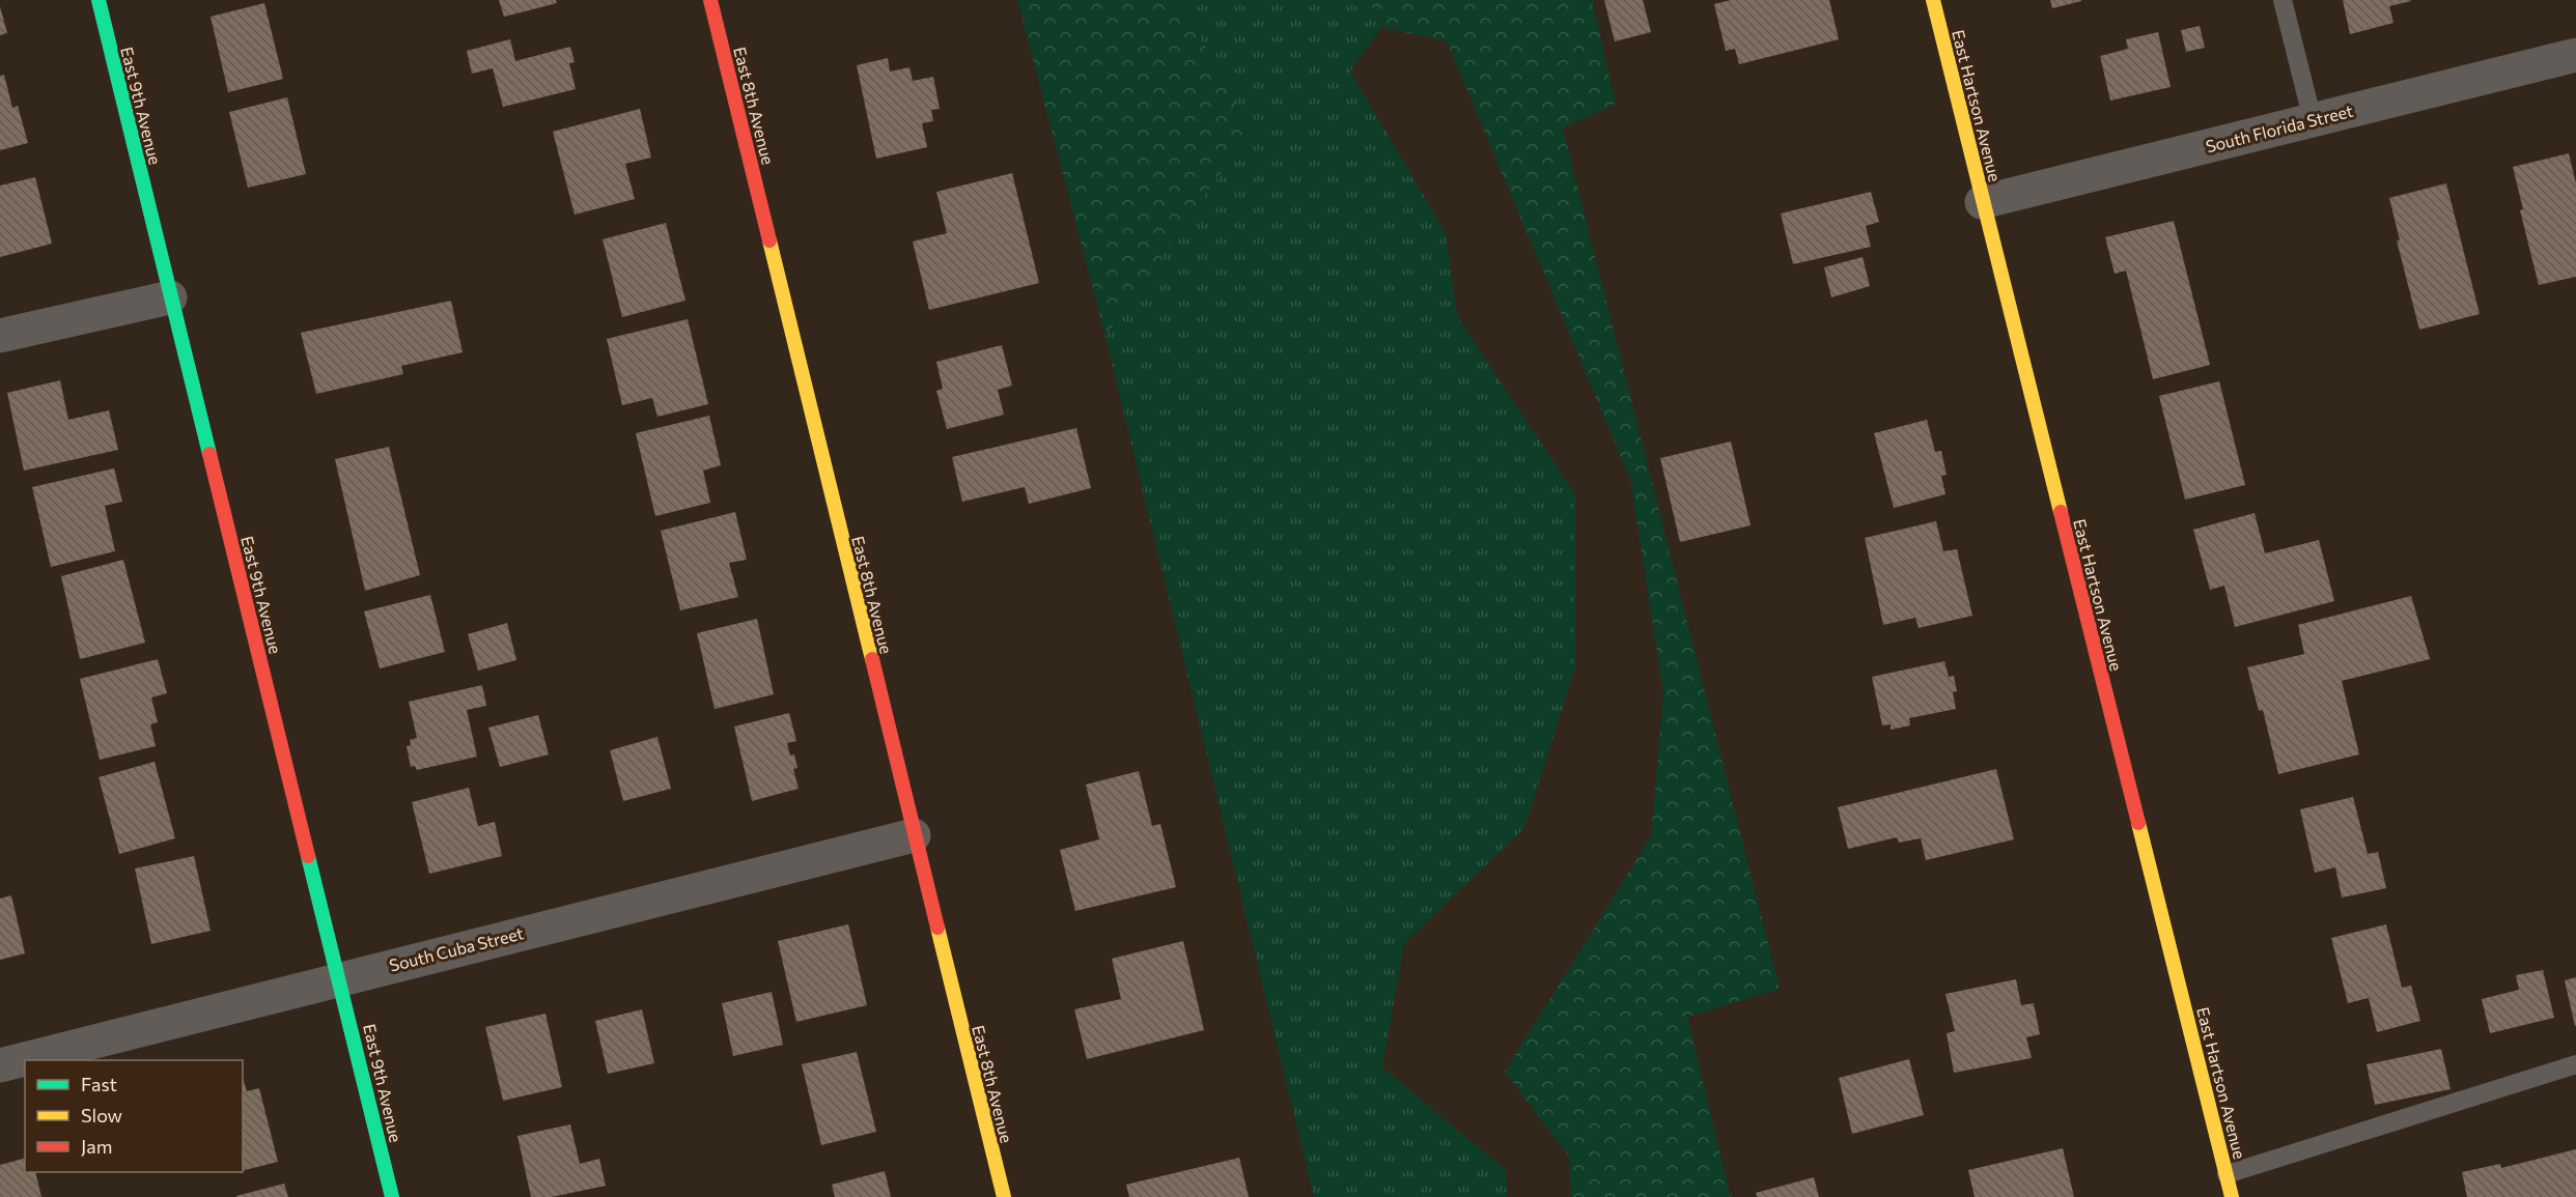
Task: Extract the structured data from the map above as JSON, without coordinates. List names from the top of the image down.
{
  "streets": {
    "street": [
      "East 9th Avenue",
      "East 8th Avenue",
      "East Hartson Avenue",
      "South Florida Street",
      "South Cuba Street"
    ]
  },
  "crossings": [
    ["East 9th Avenue", "South Cuba Street"],
    ["East 8th Avenue", "South Cuba Street"],
    ["East Hartson Avenue", "South Florida Street"]
  ],
  "legend": ["Fast", "Slow", "Jam"]
}
